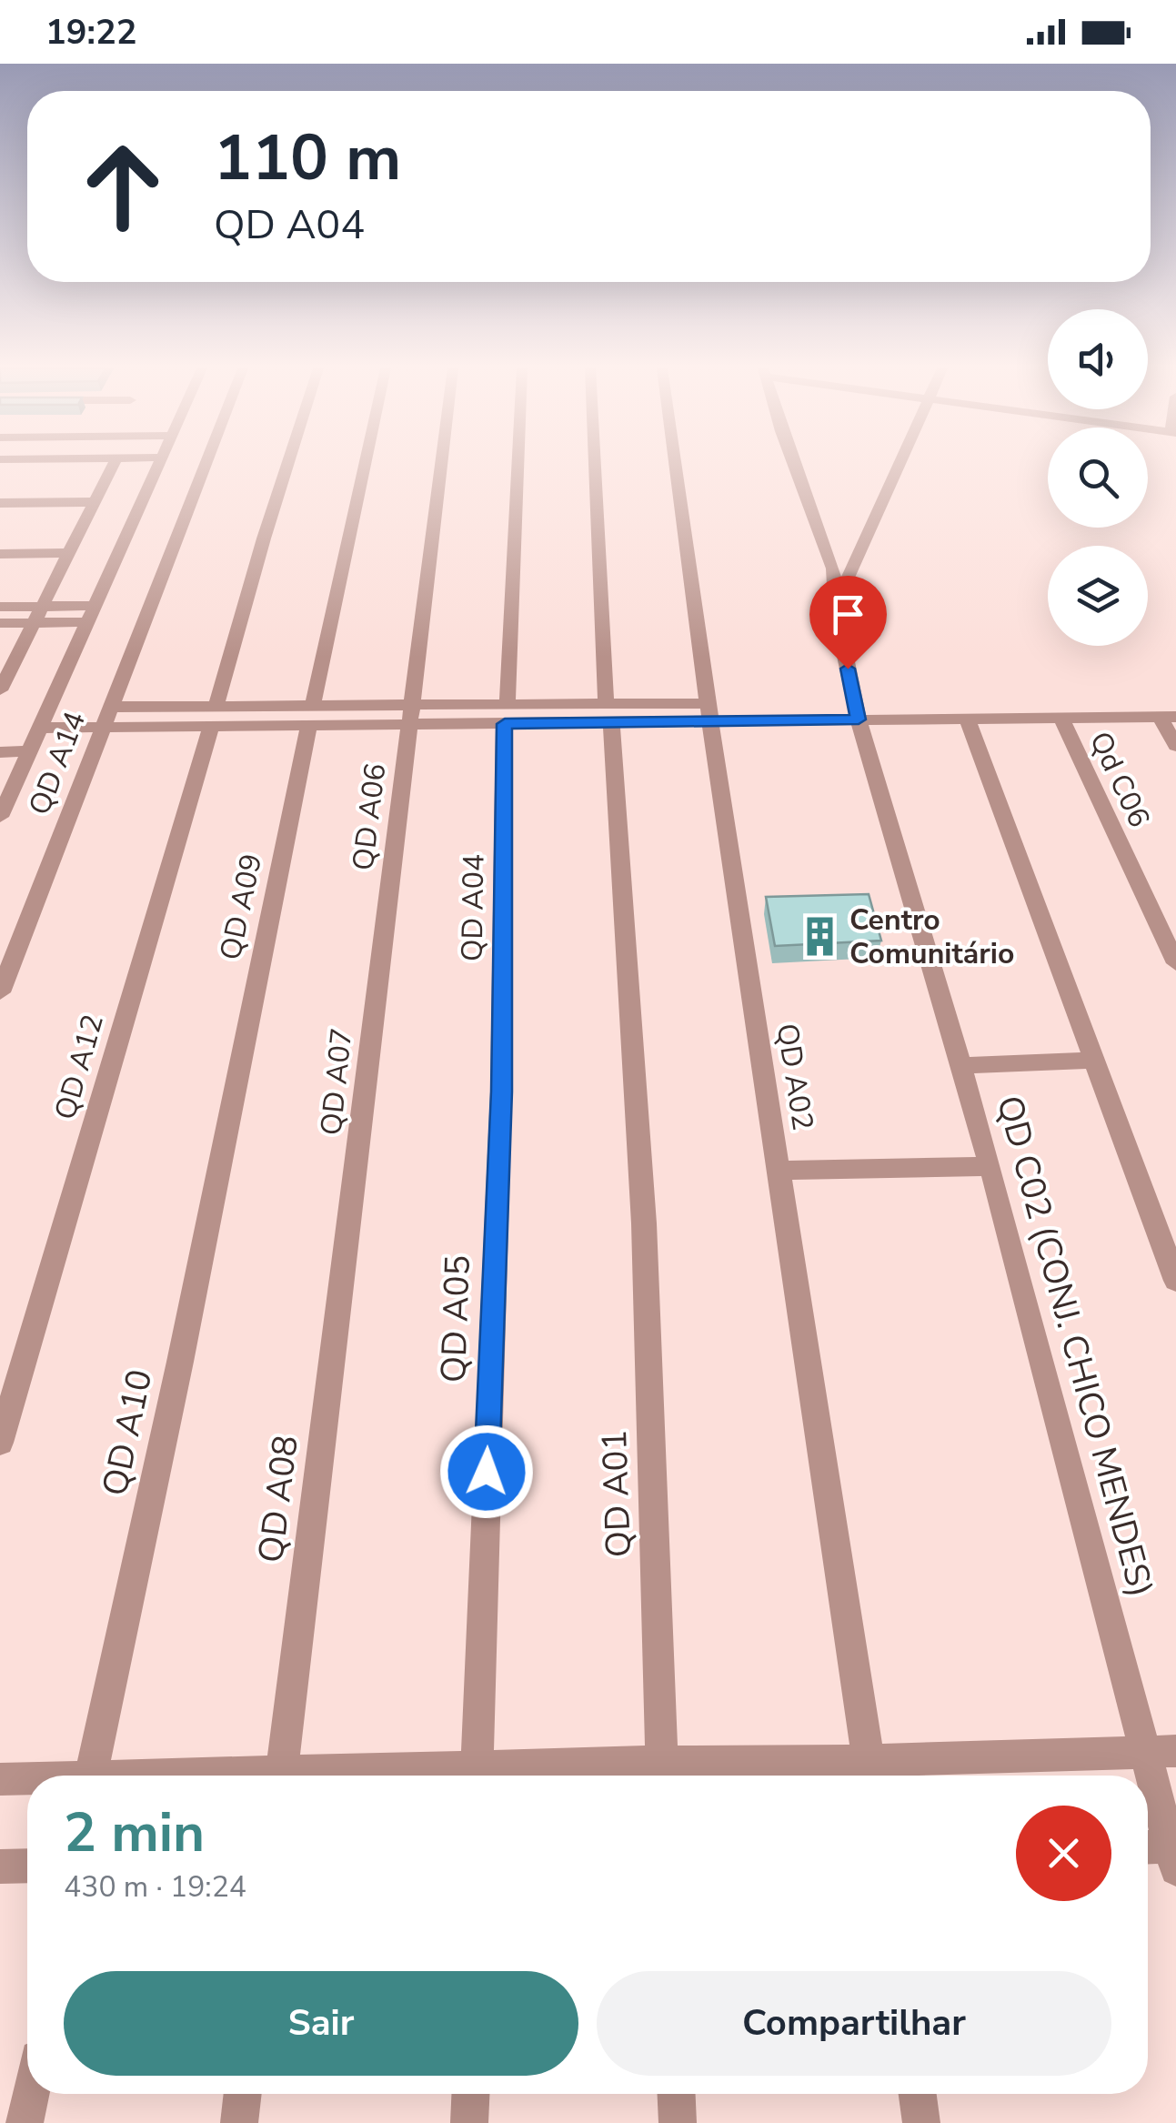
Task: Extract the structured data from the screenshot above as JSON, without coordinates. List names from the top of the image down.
{
  "streets": {
    "street": [
      "QD A14",
      "Qd C06",
      "QD A06",
      "QD A09",
      "QD A04",
      "QD A12",
      "QD A02",
      "QD A07",
      "QD A05",
      "QD C02 (CONJ. CHICO MENDES)",
      "QD A10",
      "QD A01",
      "QD A08"
    ]
  },
  "crossings": [
    ["QD A06", "QD A07"],
    ["QD A09", "QD A10"],
    ["QD A04", "QD A05"],
    ["QD A07", "QD A08"]
  ],
  "places": {
    "building": ["Centro Comunitário"]
  },
  "page": {
    "status": "19:22",
    "turn": ["110 m", "QD A04"],
    "heading": ["2 min", "430 m · 19:24"],
    "buttons": ["Sair", "Compartilhar"]
  }
}
